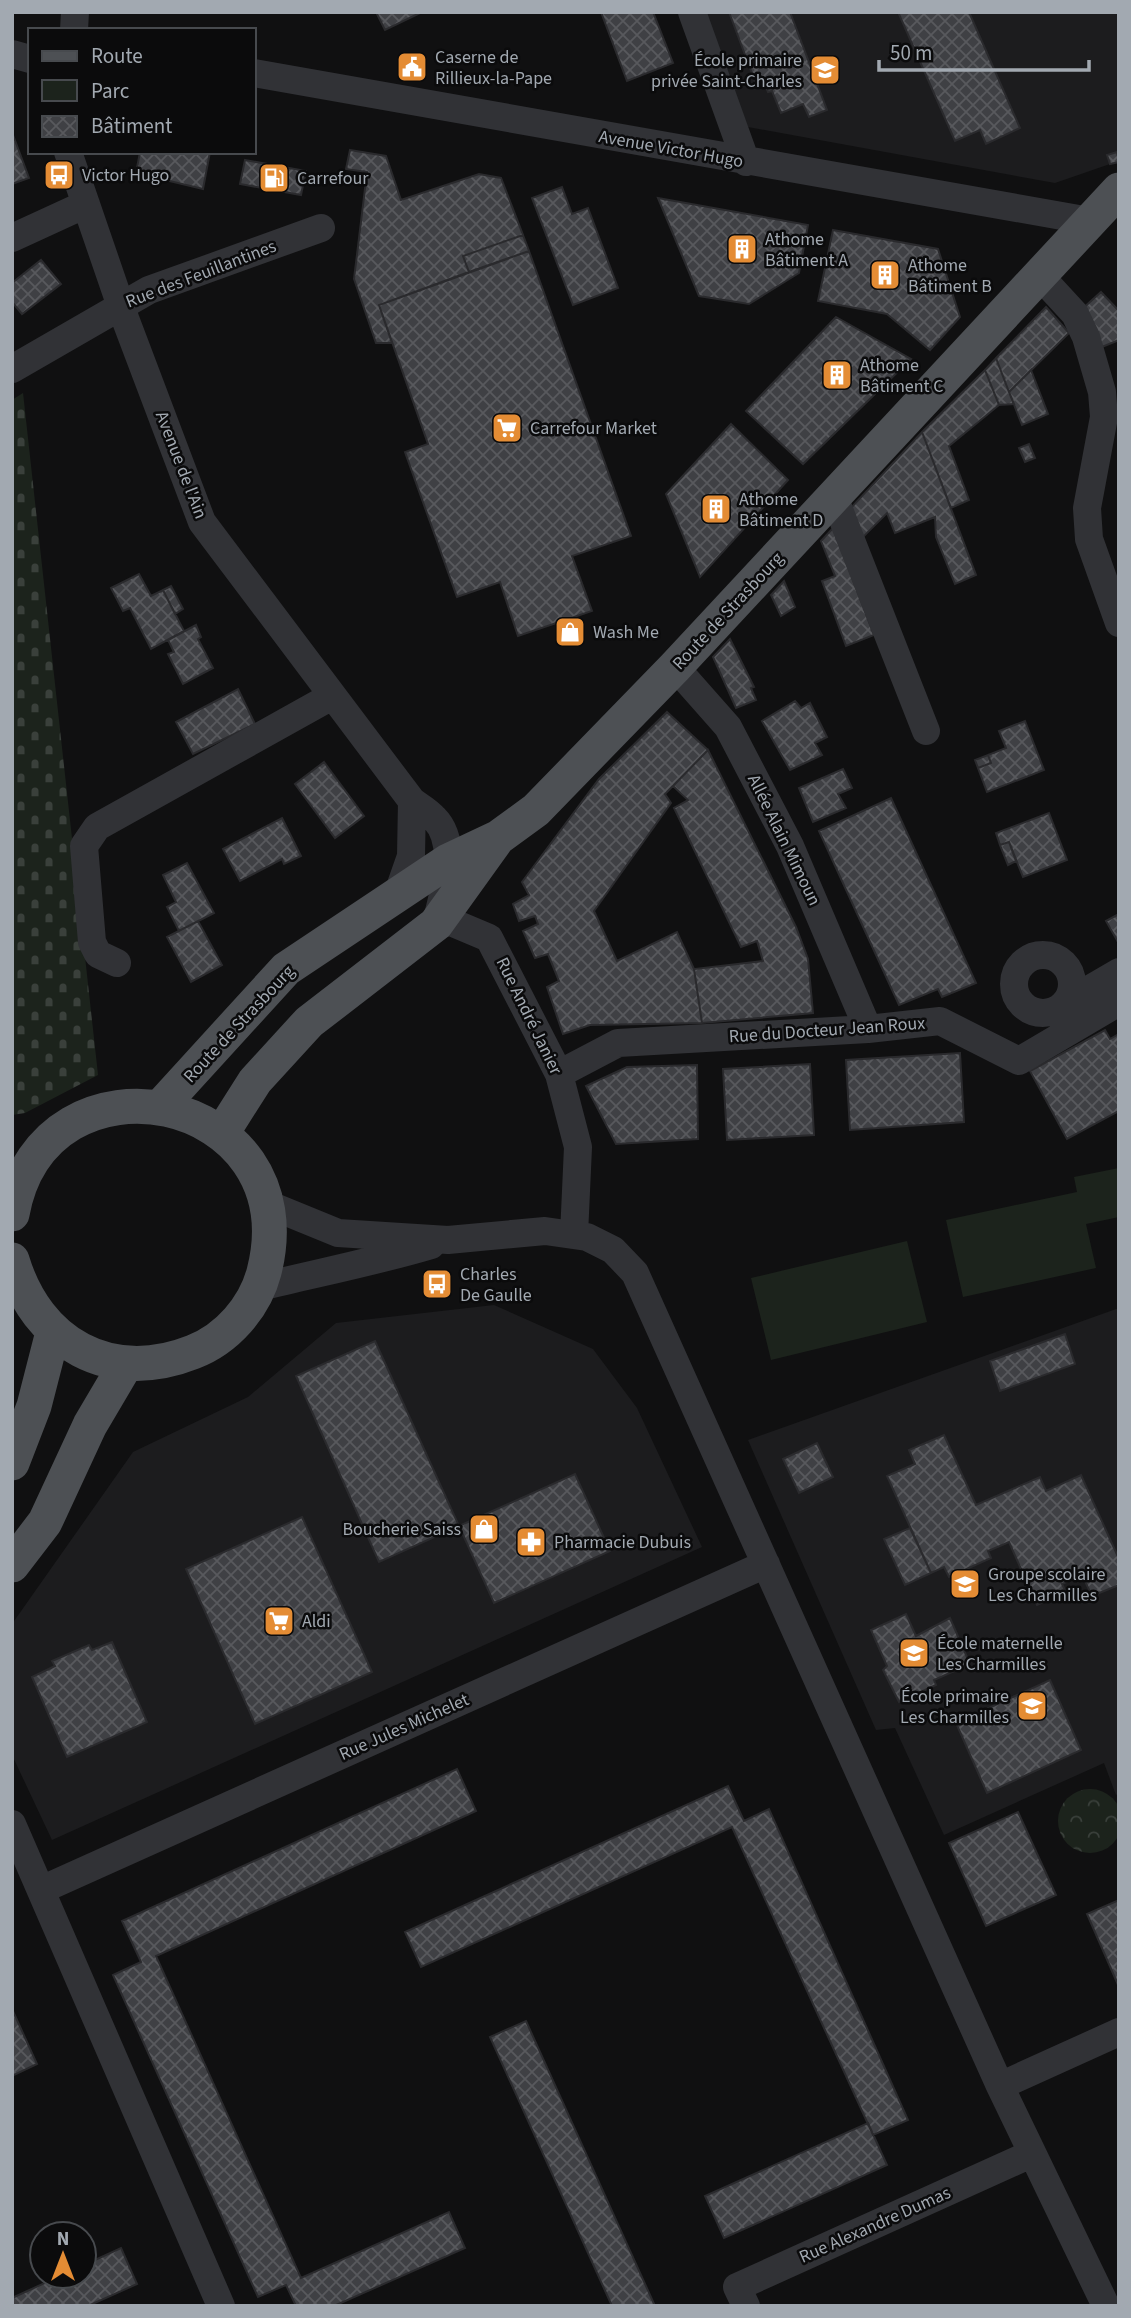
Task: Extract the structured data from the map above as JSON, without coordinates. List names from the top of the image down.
{
  "streets": {
    "main road": ["Route de Strasbourg"],
    "street": [
      "Avenue Victor Hugo",
      "Rue des Feuillantines",
      "Avenue de l'Ain",
      "Allée Alain Mimoun",
      "Rue André Janier",
      "Rue du Docteur Jean Roux",
      "Rue Jules Michelet",
      "Rue Alexandre Dumas"
    ]
  },
  "crossings": [
    ["Avenue Victor Hugo", "Route de Strasbourg"],
    ["Rue des Feuillantines", "Avenue de l'Ain"],
    ["Avenue de l'Ain", "Route de Strasbourg"],
    ["Avenue de l'Ain", "Rue André Janier"],
    ["Route de Strasbourg", "Allée Alain Mimoun"],
    ["Route de Strasbourg", "Rue André Janier"],
    ["Allée Alain Mimoun", "Rue du Docteur Jean Roux"],
    ["Rue André Janier", "Rue du Docteur Jean Roux"]
  ],
  "places": {
    "public building": ["Caserne de Rillieux-la-Pape"],
    "school or university": [
      "École primaire privée Saint-Charles",
      "Groupe scolaire Les Charmilles",
      "École maternelle Les Charmilles",
      "École primaire Les Charmilles"
    ],
    "bus stop": ["Victor Hugo", "Charles De Gaulle"],
    "fuel station": ["Carrefour"],
    "building": [
      "Athome Bâtiment A",
      "Athome Bâtiment B",
      "Athome Bâtiment C",
      "Athome Bâtiment D"
    ],
    "supermarket": ["Carrefour Market", "Aldi"],
    "shop": ["Wash Me", "Boucherie Saiss"],
    "pharmacy": ["Pharmacie Dubuis"]
  },
  "legend": ["Route", "Parc", "Bâtiment"],
  "scale_bar": "50 m",
  "north": "top"
}
